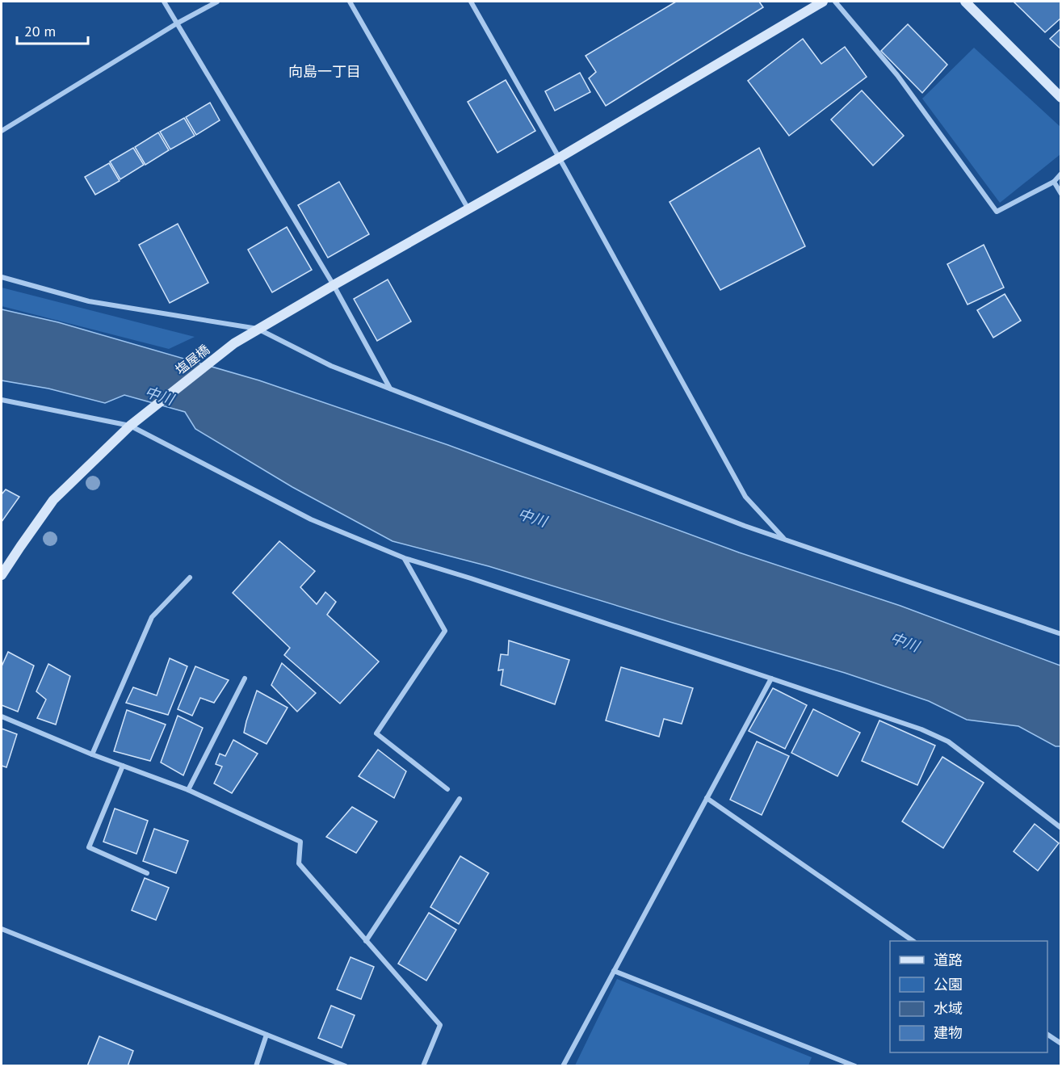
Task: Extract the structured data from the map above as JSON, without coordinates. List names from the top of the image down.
{
  "streets": {
    "street": ["塩屋橋"]
  },
  "districts": ["向島一丁目"],
  "water": ["中川"],
  "legend": [
    "道路",
    "公園",
    "水域",
    "建物"
  ],
  "scale_bar": "20 m"
}
